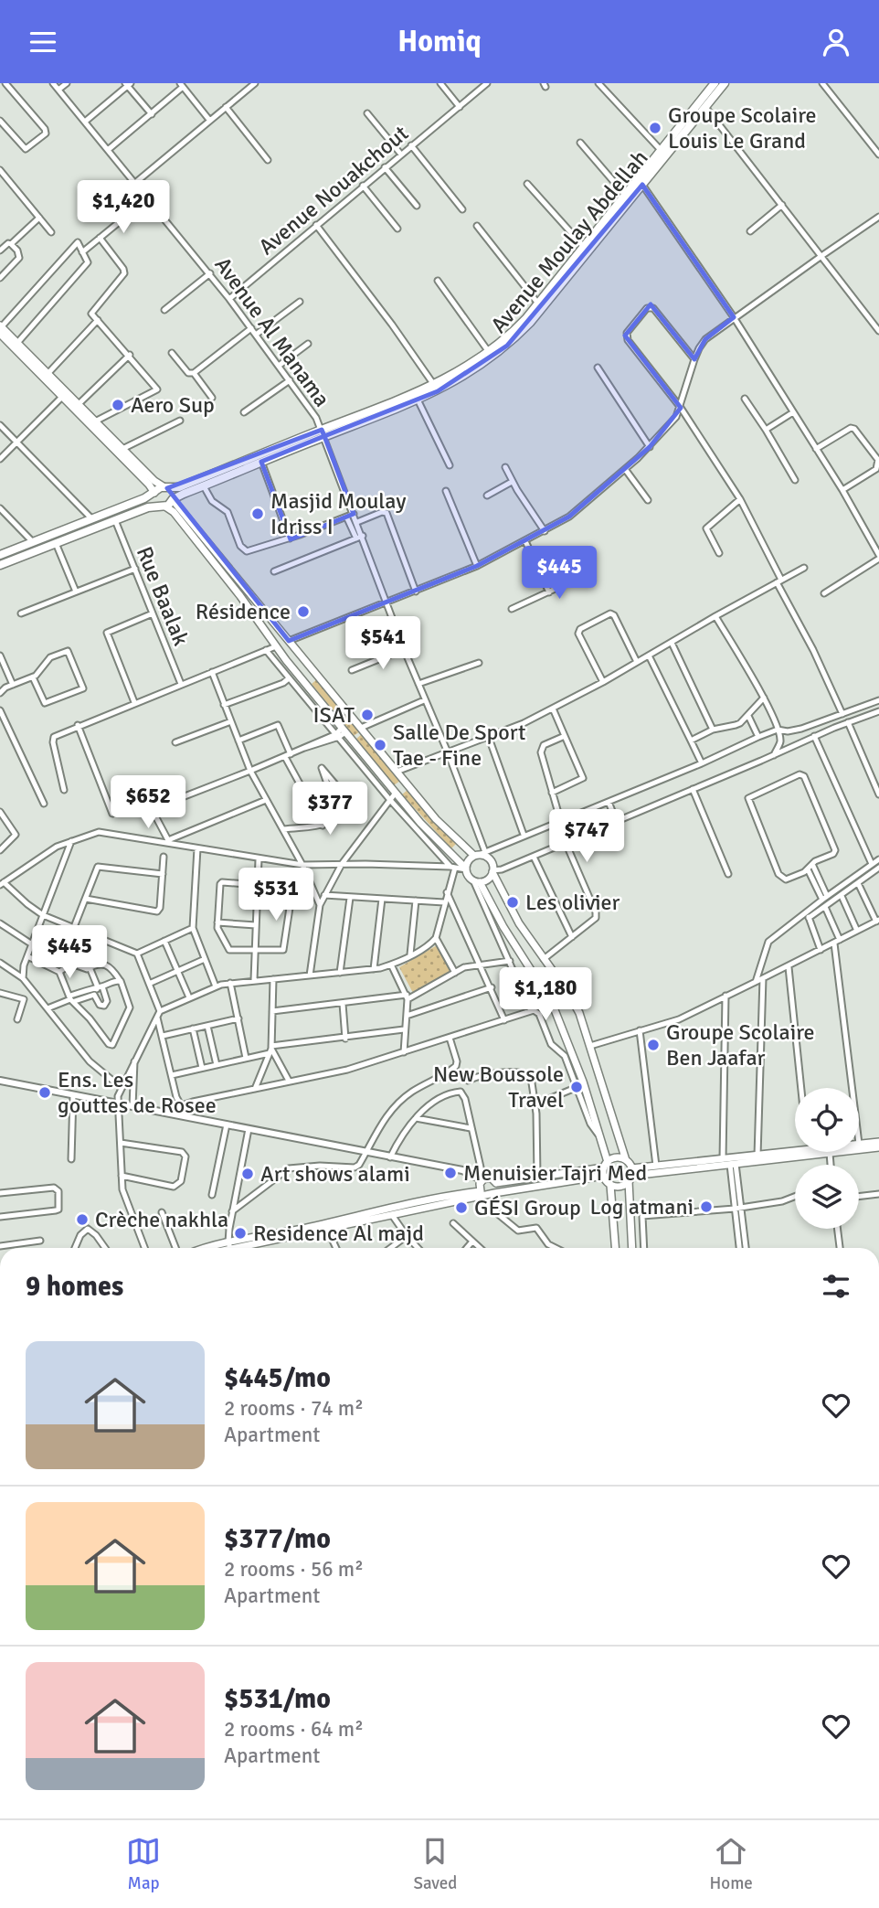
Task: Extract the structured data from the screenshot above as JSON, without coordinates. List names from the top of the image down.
{
  "streets": {
    "main road": ["Avenue Moulay Abdellah"],
    "street": ["Avenue Nouakchout", "Avenue Al Manama", "Rue Baalak"]
  },
  "crossings": [
    ["Avenue Nouakchout", "Avenue Al Manama"],
    ["Avenue Moulay Abdellah", "Avenue Al Manama"]
  ],
  "places": [
    "Groupe Scolaire Louis Le Grand",
    "Aero Sup",
    "Masjid Moulay Idriss I",
    "Résidence",
    "ISAT",
    "Salle De Sport Tae - Fine",
    "Les olivier",
    "Groupe Scolaire Ben Jaafar",
    "New Boussole Travel",
    "Ens. Les gouttes de Rosee",
    "Menuisier Tajri Med",
    "Art shows alami",
    "Log atmani",
    "GÉSI Group",
    "Crèche nakhla",
    "Residence Al majd"
  ],
  "page": {
    "header": "Homiq",
    "price": [
      "$1,420",
      "$445",
      "$541",
      "$652",
      "$377",
      "$747",
      "$531",
      "$445",
      "$1,180"
    ],
    "heading": "9 homes",
    "list": [
      {
        "name": "$445/mo",
        "note": "2 rooms · 74 m² · Apartment"
      },
      {
        "name": "$377/mo",
        "note": "2 rooms · 56 m² · Apartment"
      },
      {
        "name": "$531/mo",
        "note": "2 rooms · 64 m² · Apartment"
      }
    ],
    "tabs": ["Map", "Saved", "Home"]
  }
}
